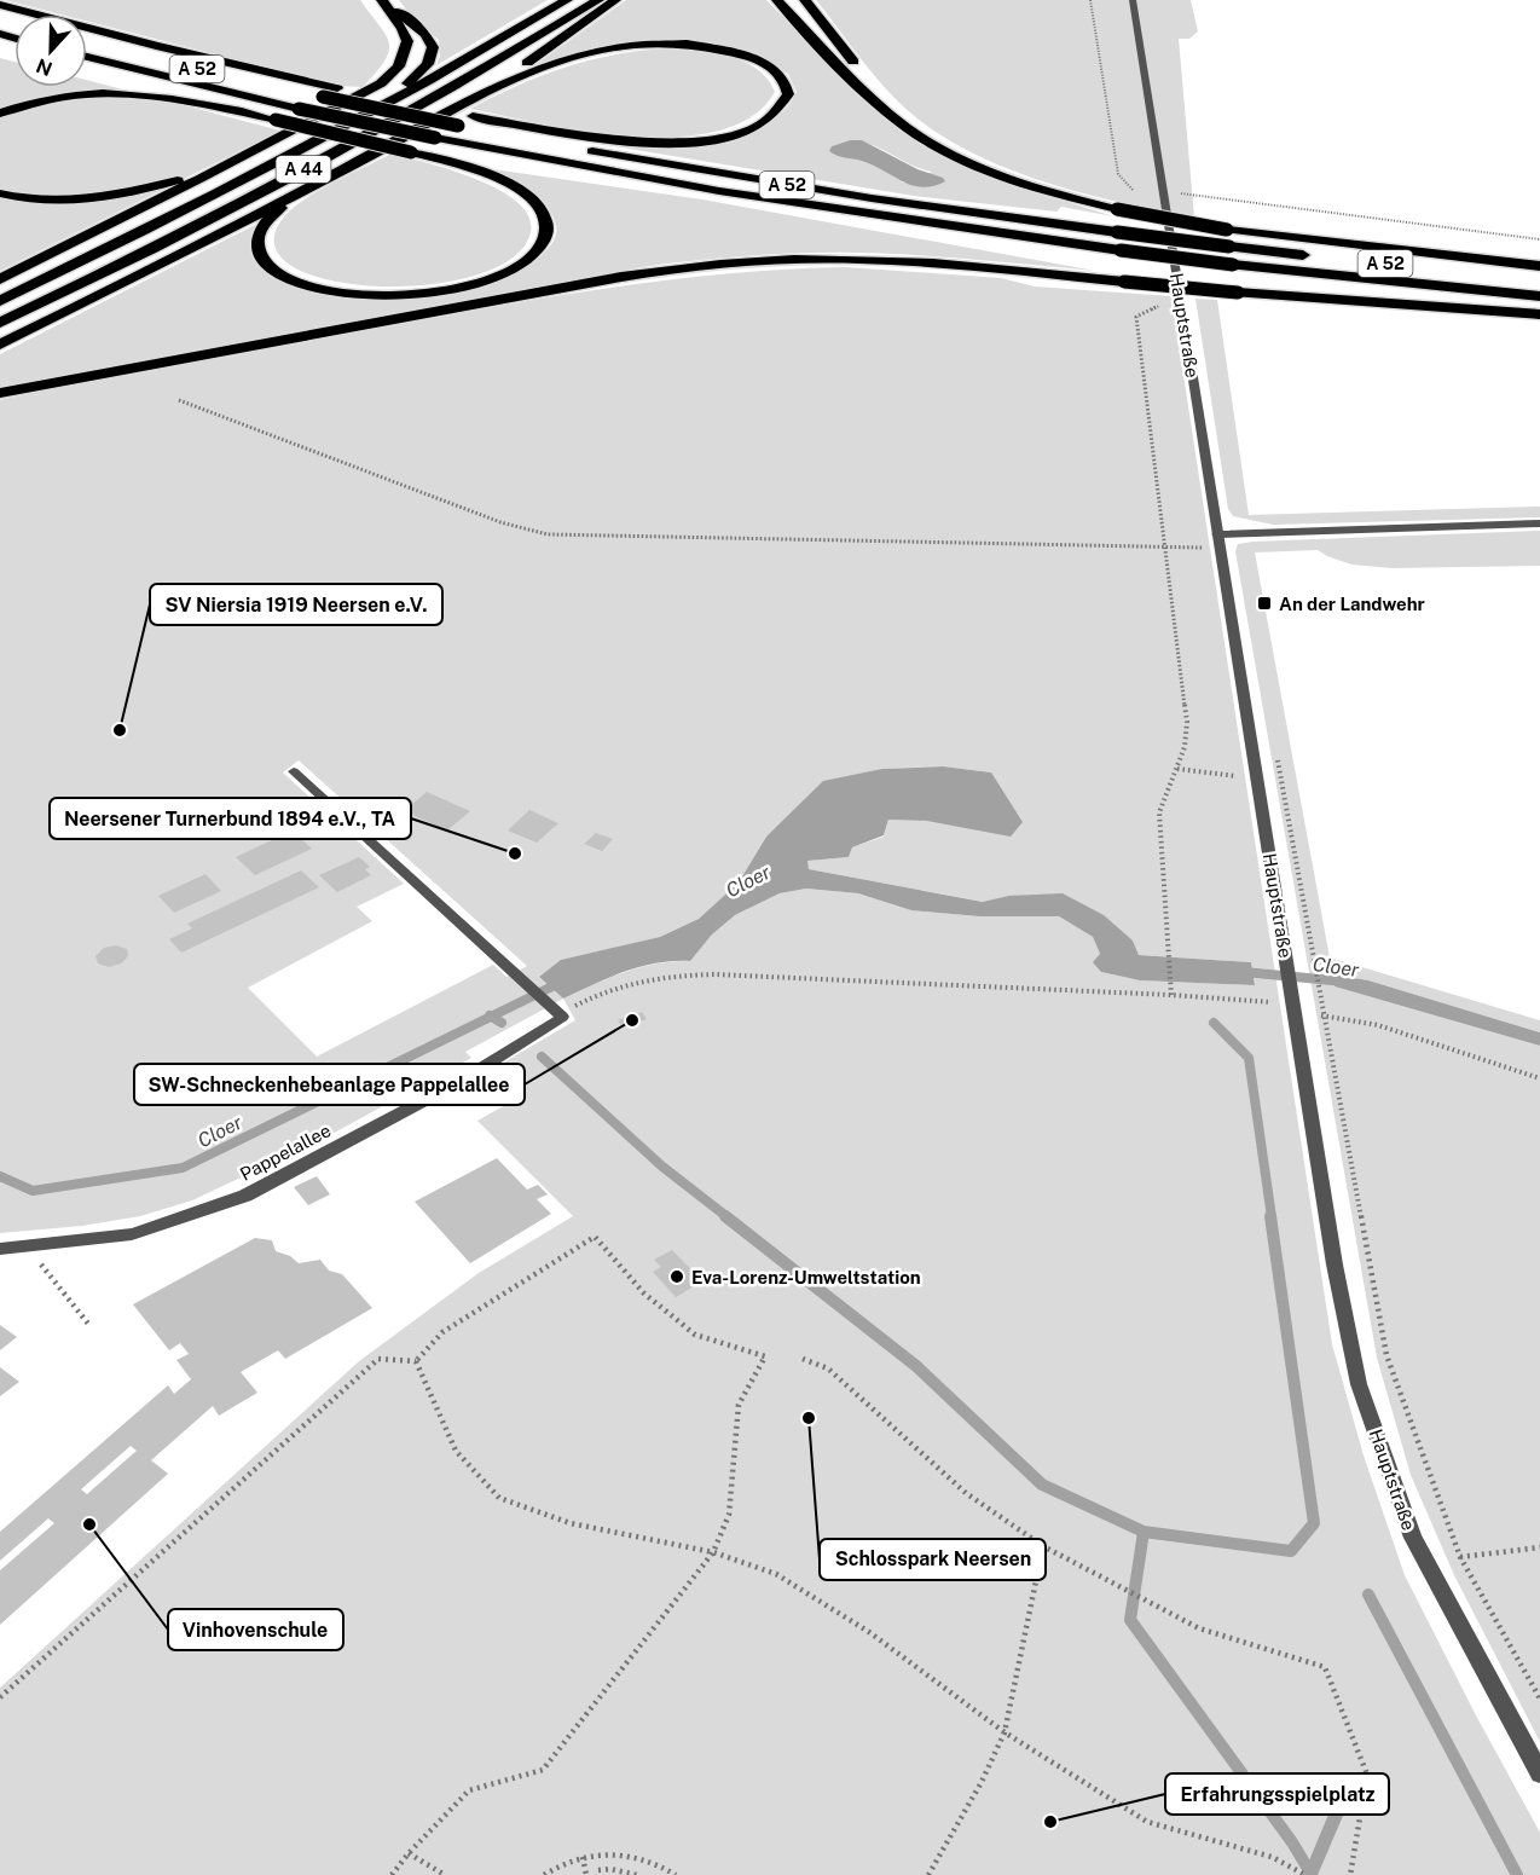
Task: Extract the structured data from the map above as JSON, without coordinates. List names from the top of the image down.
{
  "streets": {
    "highway": ["A 52", "A 44"],
    "street": ["Hauptstraße", "Pappelallee"]
  },
  "water": ["Cloer"],
  "places": {
    "transit": ["An der Landwehr"],
    "other": [
      "SV Niersia 1919 Neersen e.V.",
      "Neersener Turnerbund 1894 e.V., TA",
      "SW-Schneckenhebeanlage Pappelallee",
      "Eva-Lorenz-Umweltstation",
      "Schlosspark Neersen",
      "Vinhovenschule",
      "Erfahrungsspielplatz"
    ]
  },
  "north": "bottom"
}
